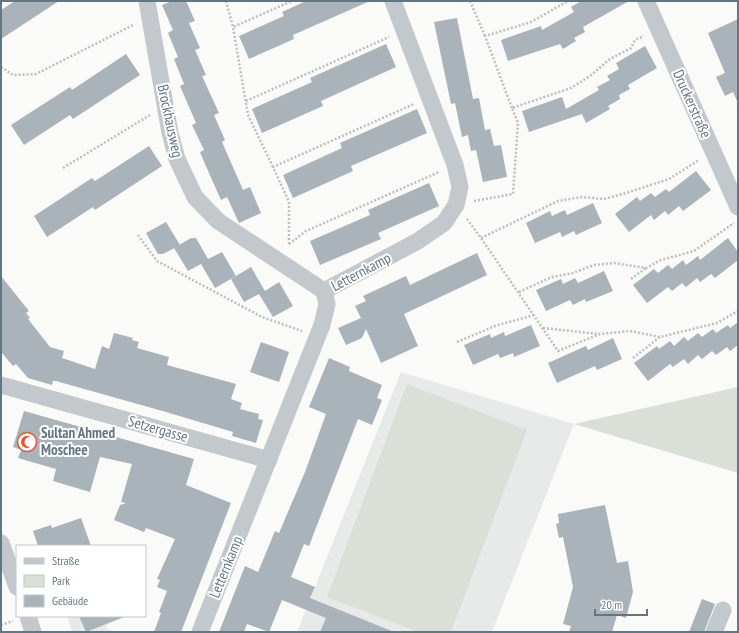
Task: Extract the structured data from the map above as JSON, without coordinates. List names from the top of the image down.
{
  "streets": {
    "street": [
      "Druckerstraße",
      "Brockhausweg",
      "Letternkamp",
      "Setzergasse"
    ]
  },
  "crossings": [
    ["Brockhausweg", "Letternkamp"],
    ["Letternkamp", "Setzergasse"]
  ],
  "places": {
    "mosque": ["Sultan Ahmed Moschee"]
  },
  "legend": ["Straße", "Park", "Gebäude"],
  "scale_bar": "20 m"
}
